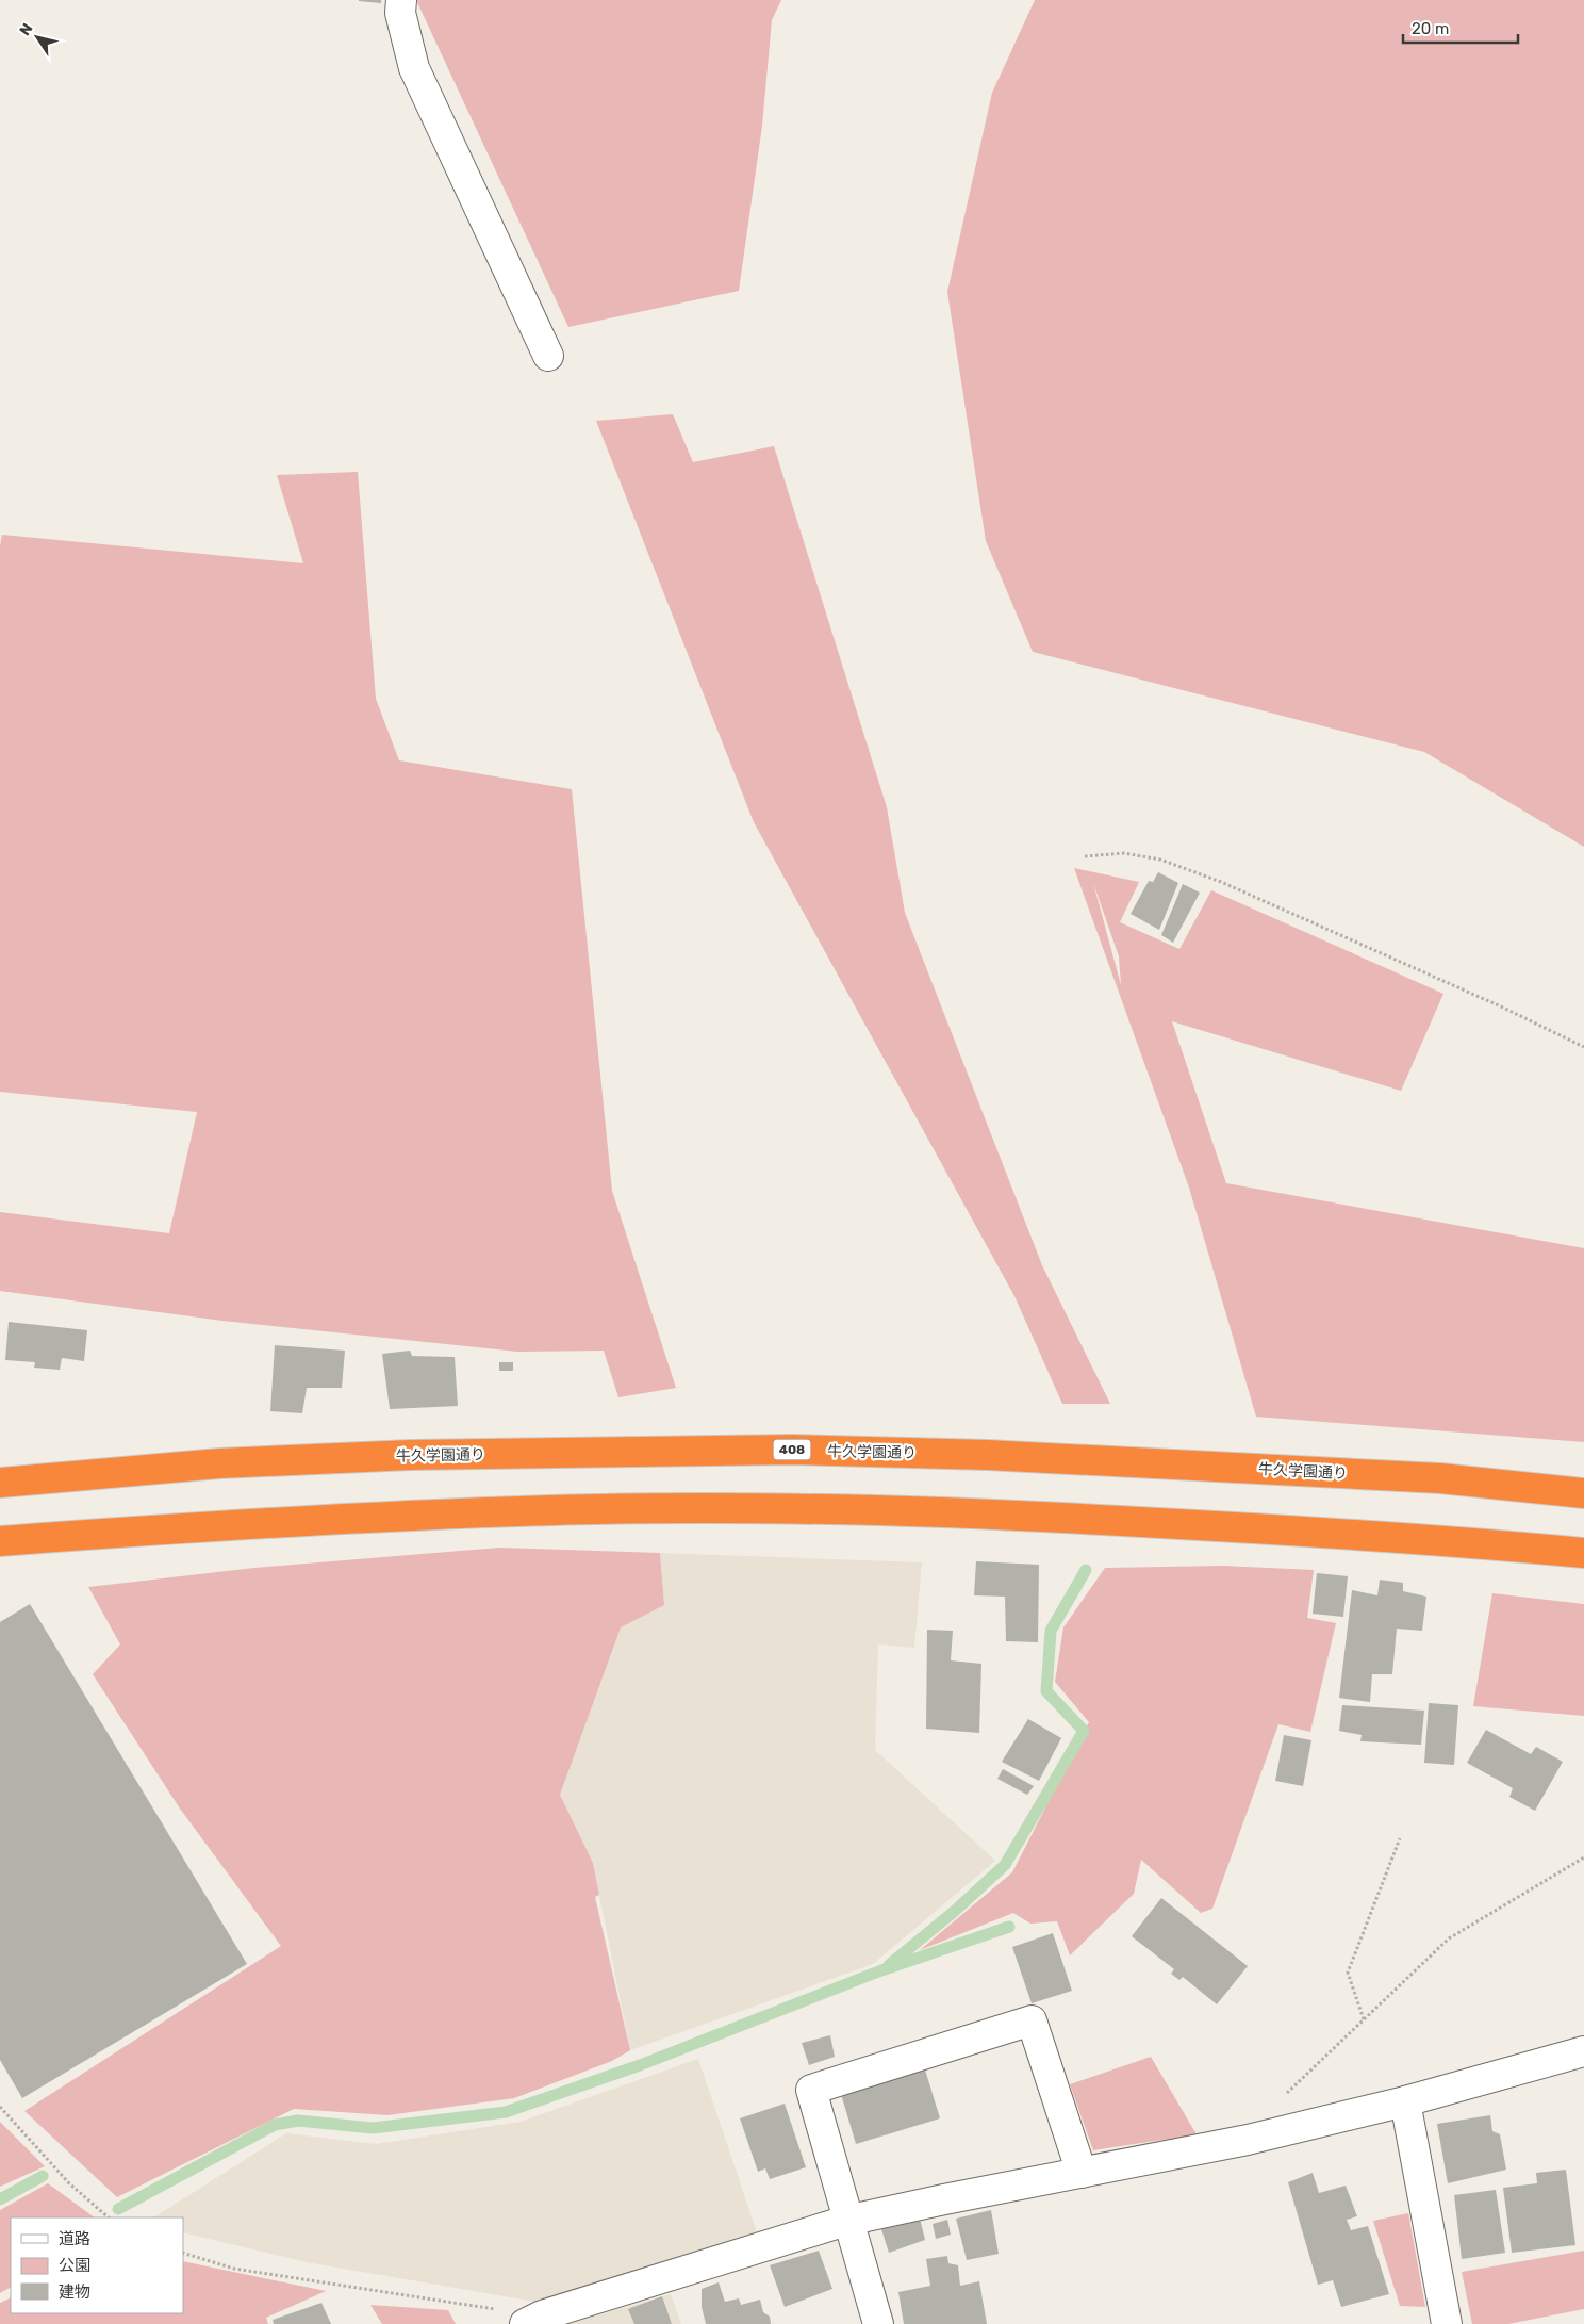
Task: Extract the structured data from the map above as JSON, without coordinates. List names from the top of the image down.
{
  "streets": {
    "highway": ["408", "牛久学園通り"]
  },
  "legend": ["道路", "公園", "建物"],
  "scale_bar": "20 m",
  "north": "top left"
}
